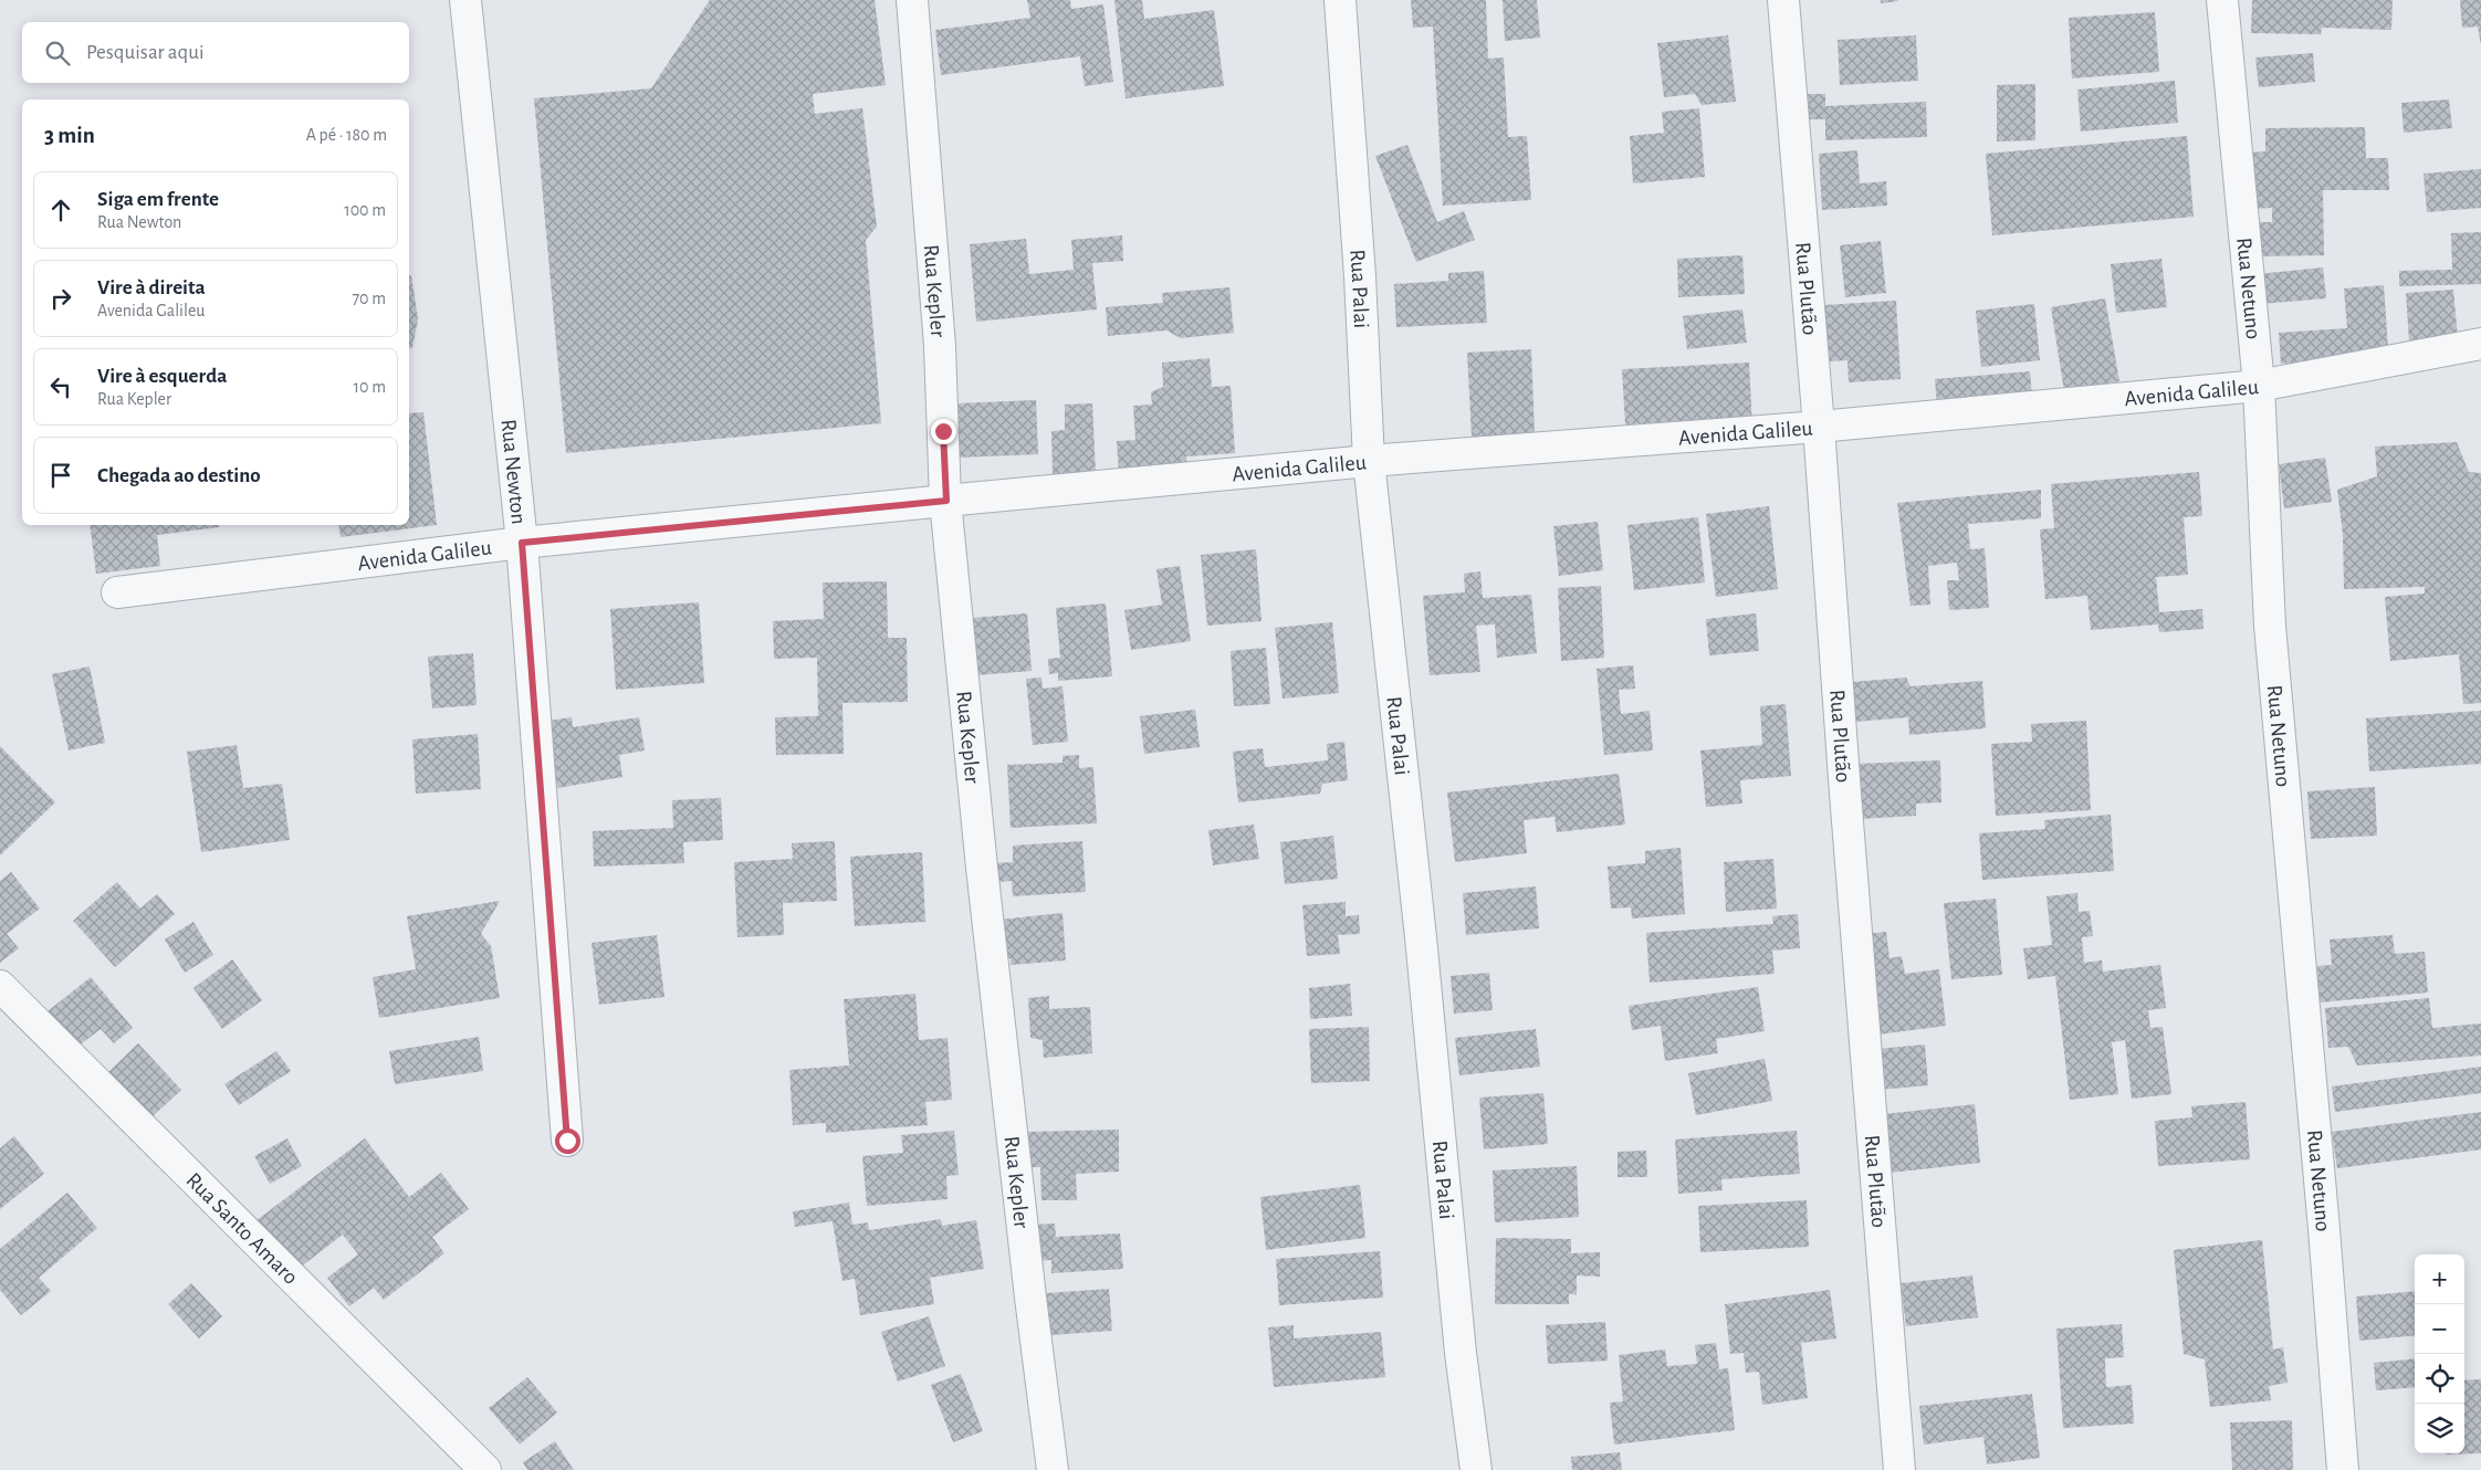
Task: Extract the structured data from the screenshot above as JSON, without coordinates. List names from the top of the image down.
{
  "streets": {
    "street": [
      "Rua Plutão",
      "Rua Netuno",
      "Rua Kepler",
      "Rua Palai",
      "Avenida Galileu",
      "Rua Newton",
      "Rua Santo Amaro"
    ]
  },
  "crossings": [
    ["Rua Plutão", "Avenida Galileu"],
    ["Rua Netuno", "Avenida Galileu"],
    ["Rua Kepler", "Avenida Galileu"],
    ["Rua Palai", "Avenida Galileu"],
    ["Avenida Galileu", "Rua Newton"]
  ],
  "page": {
    "search": "Pesquisar aqui",
    "heading": ["3 min", "A pé · 180 m"],
    "list": [
      ["Siga em frente", "Rua Newton", "100 m"],
      ["Vire à direita", "Avenida Galileu", "70 m"],
      ["Vire à esquerda", "Rua Kepler", "10 m"],
      "Chegada ao destino"
    ],
    "map_buttons": ["+", "−"]
  }
}
